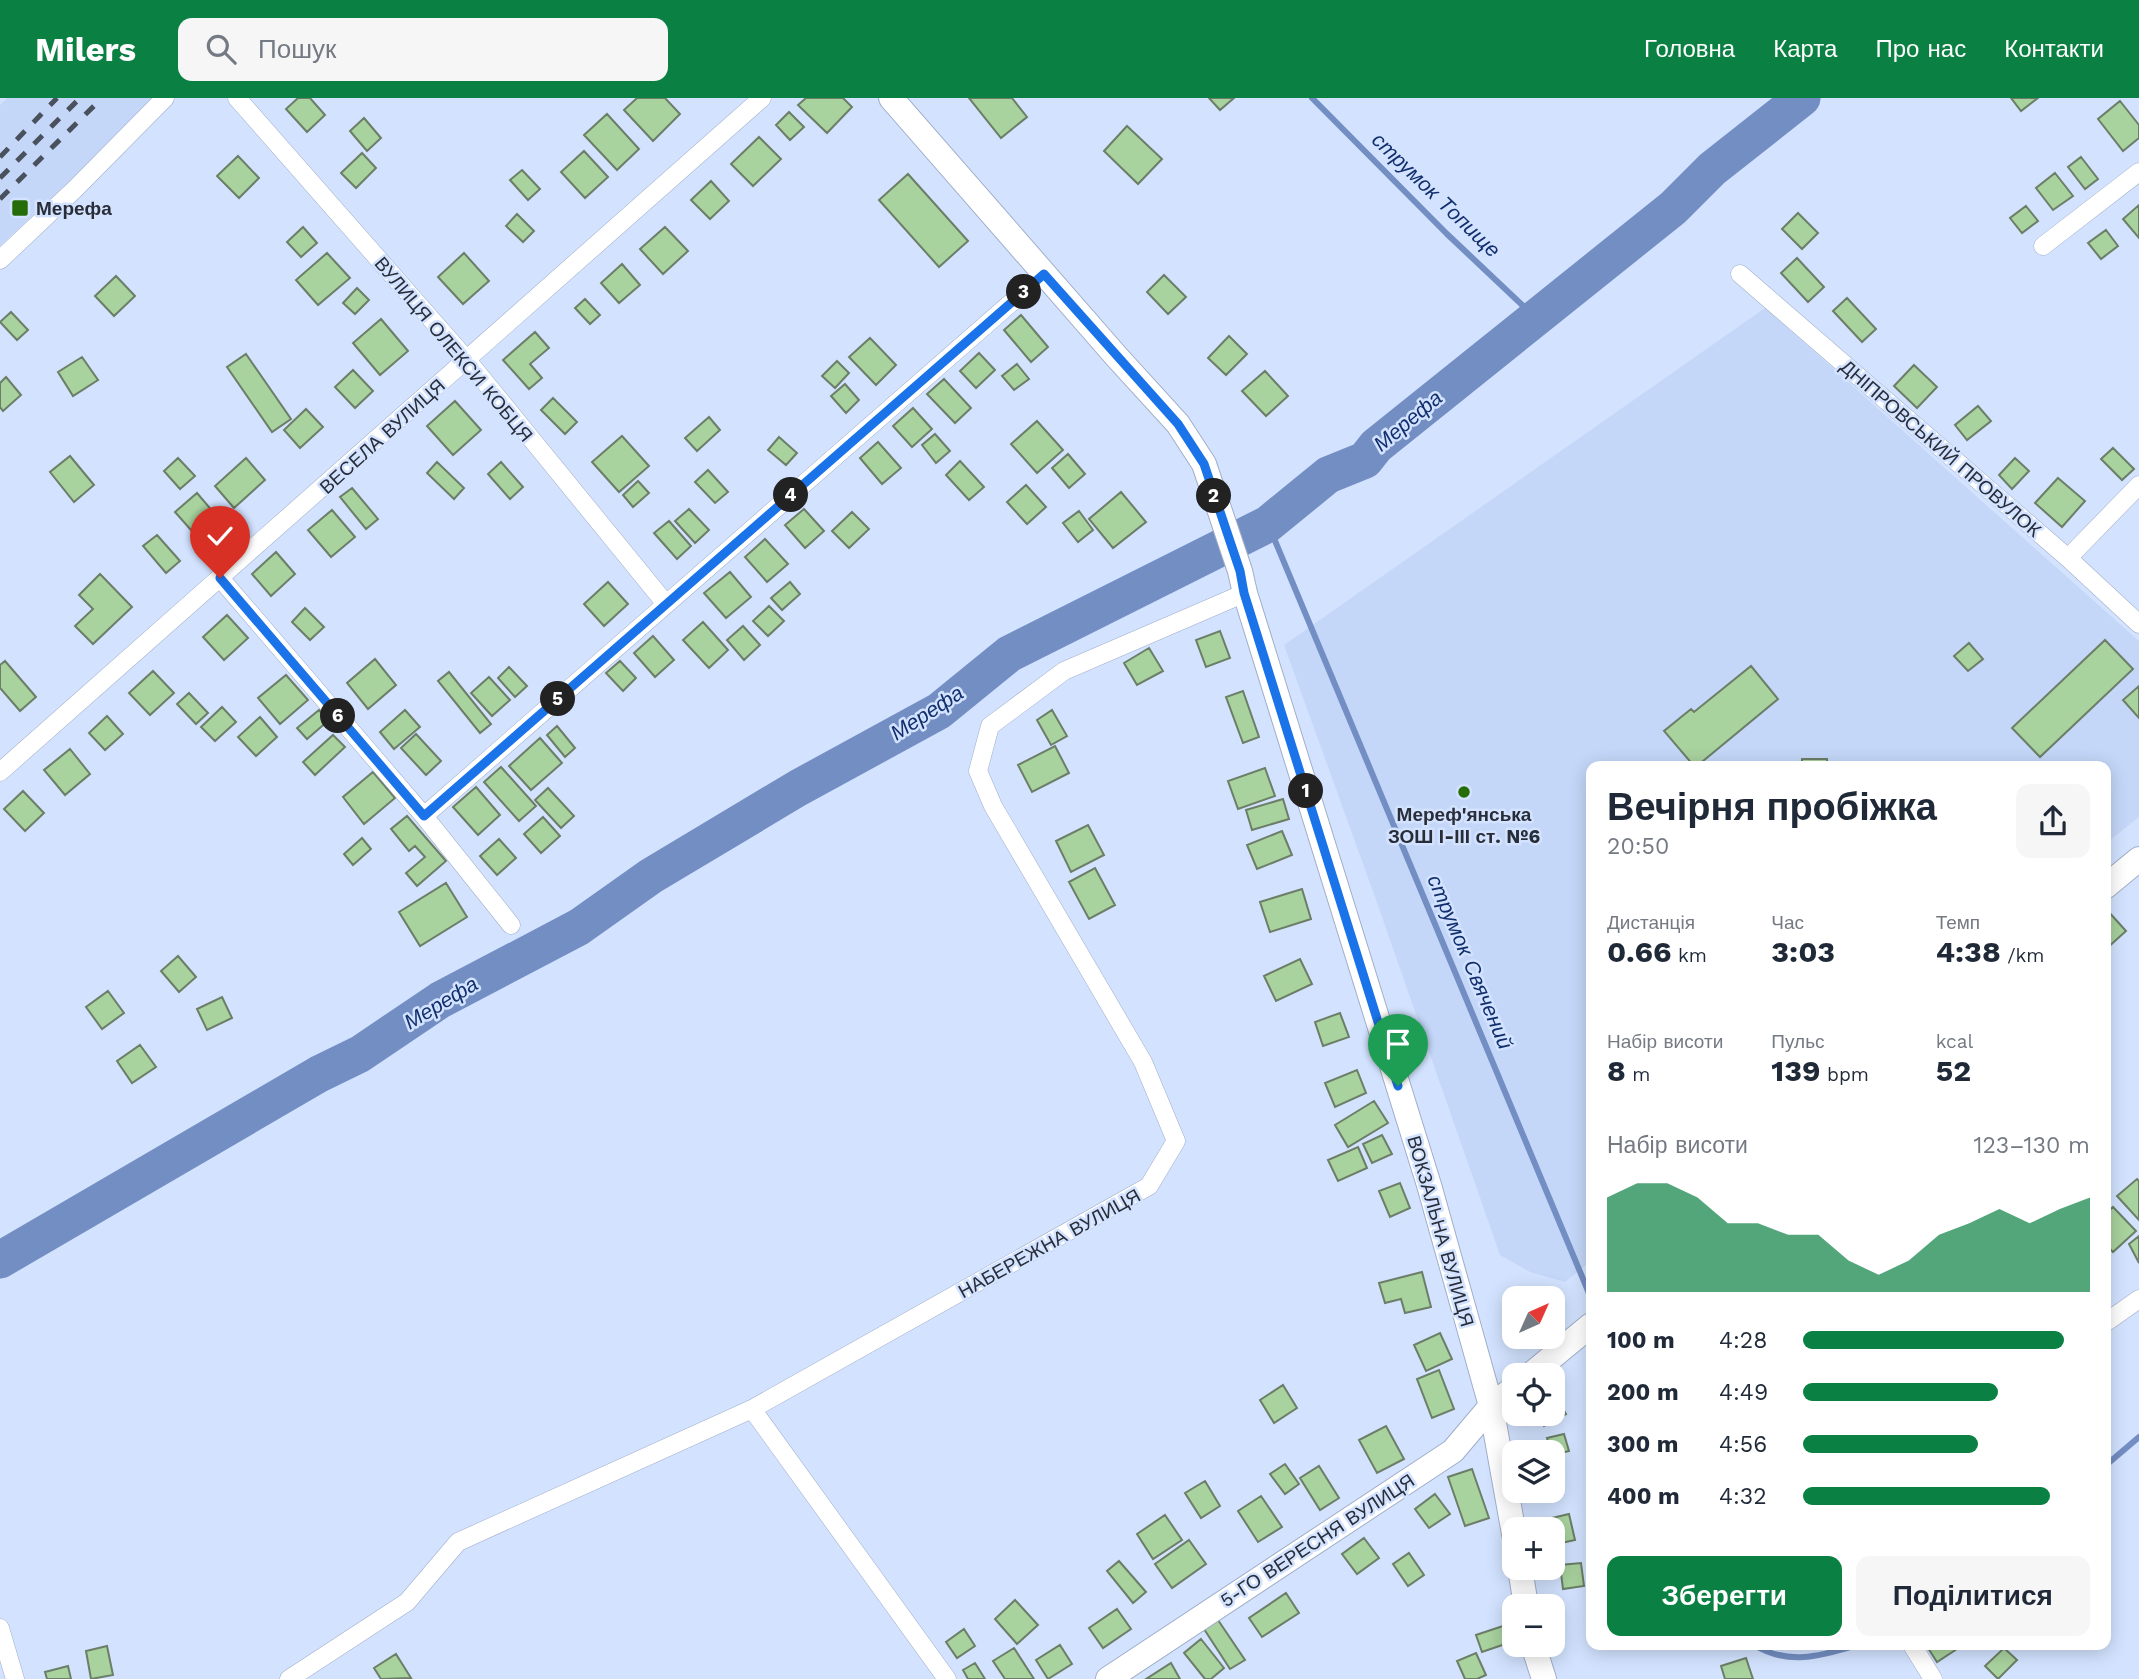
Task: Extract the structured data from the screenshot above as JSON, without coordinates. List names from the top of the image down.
{
  "streets": {
    "street": [
      "ВУЛИЦЯ ОЛЕКСИ КОБЦЯ",
      "ВЕСЕЛА ВУЛИЦЯ",
      "ДНІПРОВСЬКИЙ ПРОВУЛОК",
      "ВОКЗАЛЬНА ВУЛИЦЯ",
      "НАБЕРЕЖНА ВУЛИЦЯ",
      "5-ГО ВЕРЕСНЯ ВУЛИЦЯ"
    ]
  },
  "crossings": [
    ["ВУЛИЦЯ ОЛЕКСИ КОБЦЯ", "ВЕСЕЛА ВУЛИЦЯ"],
    ["ВОКЗАЛЬНА ВУЛИЦЯ", "НАБЕРЕЖНА ВУЛИЦЯ"],
    ["ВОКЗАЛЬНА ВУЛИЦЯ", "5-ГО ВЕРЕСНЯ ВУЛИЦЯ"]
  ],
  "water": ["струмок Топище", "Мерефа", "струмок Свячений"],
  "places": {
    "transit": ["Мерефа"],
    "other": ["Мереф'янська ЗОШ І-ІІІ ст. №6"]
  },
  "north": "top right",
  "page": {
    "header": "Milers",
    "search": "Пошук",
    "nav": [
      "Головна",
      "Карта",
      "Про нас",
      "Контакти"
    ],
    "pins": [
      "3",
      "4",
      "2",
      "5",
      "6",
      "1"
    ],
    "heading": ["Вечірня пробіжка", "20:50"],
    "stats": [
      ["Дистанція", "0.66 km"],
      ["Час", "3:03"],
      ["Темп", "4:38 /km"],
      ["Набір висоти", "8 m"],
      ["Пульс", "139 bpm"],
      ["kcal", "52"]
    ],
    "chart": ["Набір висоти", "123–130 m"],
    "map_buttons": ["+", "−"],
    "list": [
      {
        "name": "100 m",
        "note": "4:28"
      },
      {
        "name": "200 m",
        "note": "4:49"
      },
      {
        "name": "300 m",
        "note": "4:56"
      },
      {
        "name": "400 m",
        "note": "4:32"
      }
    ],
    "buttons": ["Зберегти", "Поділитися"]
  }
}
